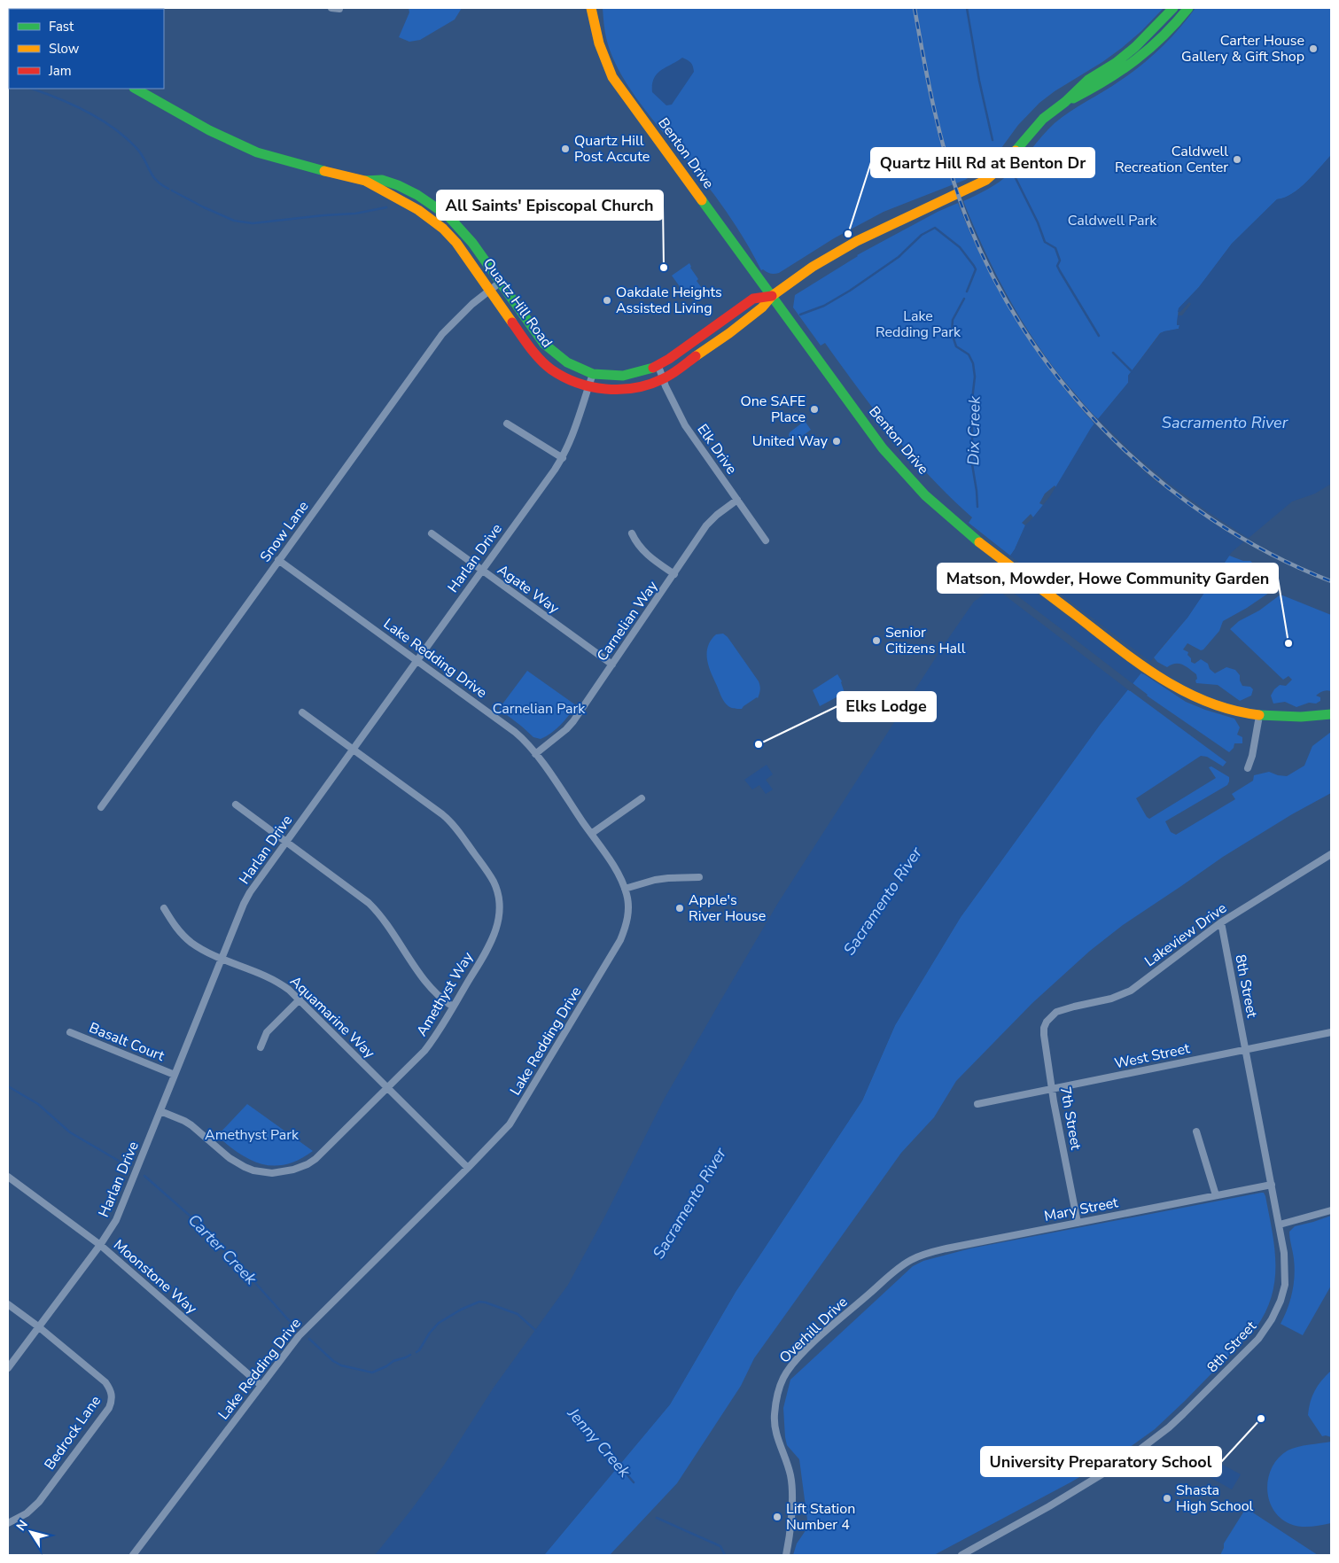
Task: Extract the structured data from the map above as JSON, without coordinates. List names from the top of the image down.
{
  "streets": {
    "main road": ["Benton Drive", "Quartz Hill Road"],
    "street": [
      "Elk Drive",
      "Snow Lane",
      "Harlan Drive",
      "Agate Way",
      "Carnelian Way",
      "Lake Redding Drive",
      "Lakeview Drive",
      "8th Street",
      "Amethyst Way",
      "Aquamarine Way",
      "Basalt Court",
      "West Street",
      "7th Street",
      "Mary Street",
      "Moonstone Way",
      "Overhill Drive",
      "Bedrock Lane"
    ]
  },
  "crossings": [
    ["Benton Drive", "Quartz Hill Road"],
    ["Quartz Hill Road", "Elk Drive"],
    ["Quartz Hill Road", "Snow Lane"],
    ["Quartz Hill Road", "Harlan Drive"],
    ["Elk Drive", "Carnelian Way"],
    ["Snow Lane", "Lake Redding Drive"],
    ["Harlan Drive", "Agate Way"],
    ["Harlan Drive", "Lake Redding Drive"],
    ["Harlan Drive", "Amethyst Way"],
    ["Harlan Drive", "Aquamarine Way"],
    ["Harlan Drive", "Basalt Court"],
    ["Harlan Drive", "Moonstone Way"],
    ["Harlan Drive", "Bedrock Lane"],
    ["Agate Way", "Carnelian Way"],
    ["Carnelian Way", "Lake Redding Drive"],
    ["Lake Redding Drive", "Aquamarine Way"],
    ["Lake Redding Drive", "Moonstone Way"],
    ["Lakeview Drive", "8th Street"],
    ["Lakeview Drive", "7th Street"],
    ["8th Street", "West Street"],
    ["8th Street", "Mary Street"],
    ["Amethyst Way", "Aquamarine Way"],
    ["West Street", "7th Street"],
    ["7th Street", "Mary Street"],
    ["Mary Street", "Overhill Drive"]
  ],
  "water": [
    "Sacramento River",
    "Dix Creek",
    "Carter Creek",
    "Jenny Creek"
  ],
  "parks": [
    "Caldwell Park",
    "Lake Redding Park",
    "Carnelian Park",
    "Amethyst Park"
  ],
  "places": [
    "Carter House Gallery & Gift Shop",
    "Quartz Hill Post Accute",
    "Caldwell Recreation Center",
    "Quartz Hill Rd at Benton Dr",
    "All Saints' Episcopal Church",
    "Oakdale Heights Assisted Living",
    "One SAFE Place",
    "United Way",
    "Senior Citizens Hall",
    "Matson, Mowder, Howe Community Garden",
    "Elks Lodge",
    "Apple's River House",
    "University Preparatory School",
    "Shasta High School",
    "Lift Station Number 4"
  ],
  "legend": ["Fast", "Slow", "Jam"],
  "north": "top left"
}
